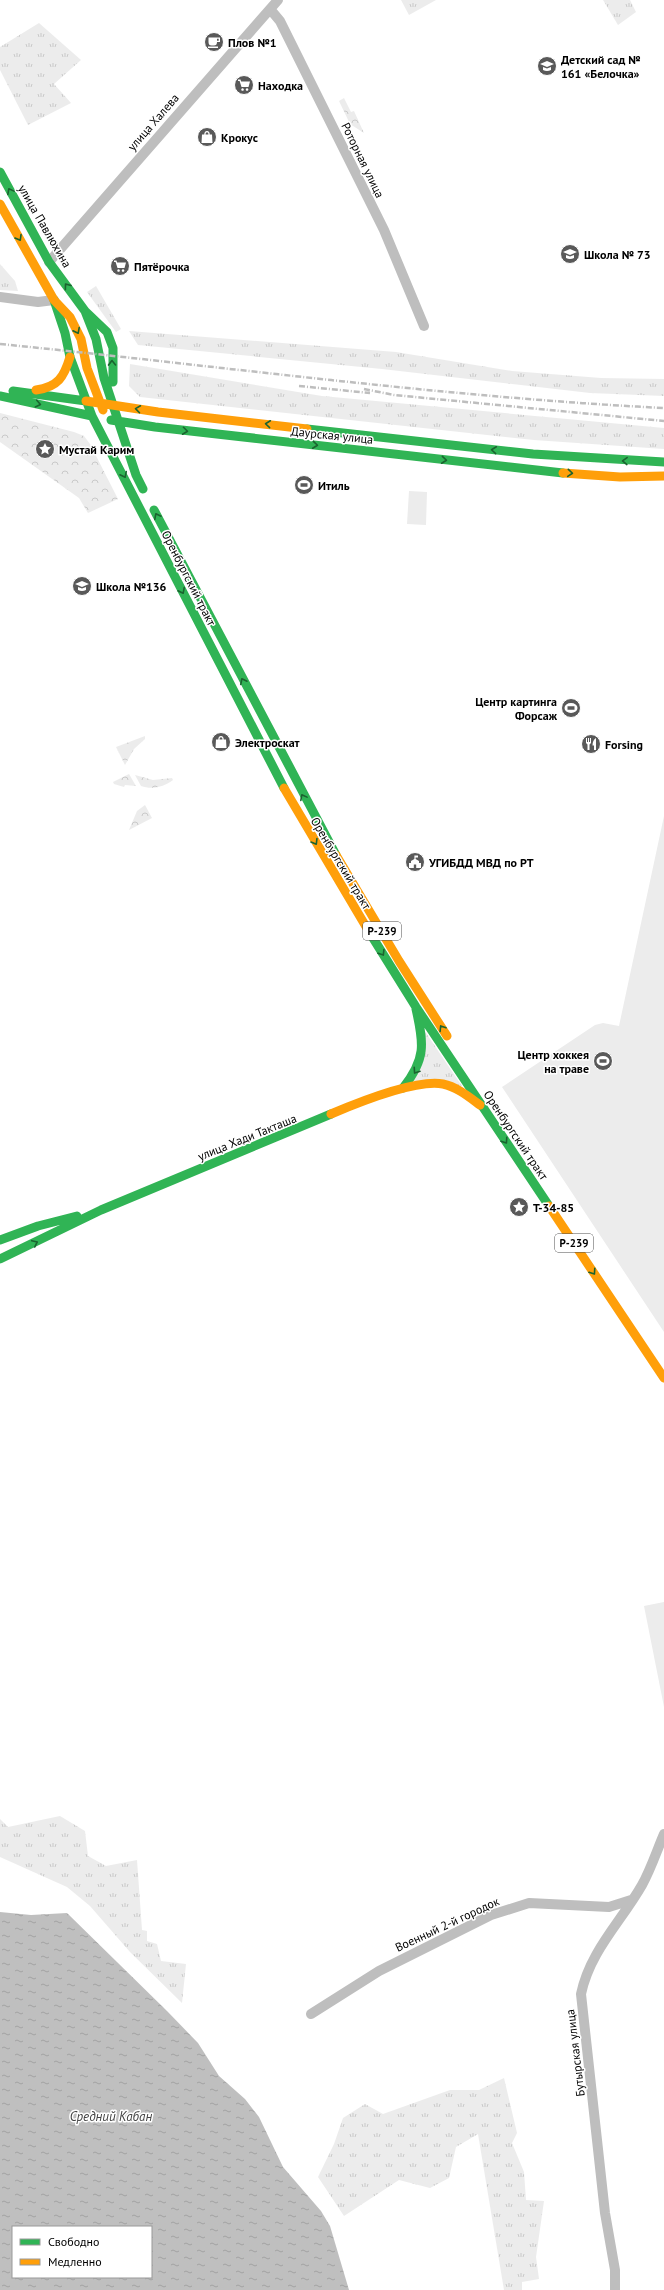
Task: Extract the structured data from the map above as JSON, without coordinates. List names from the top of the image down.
{
  "streets": {
    "main road": [
      "улица Павлюхина",
      "Даурская улица",
      "Оренбургский тракт",
      "Р-239",
      "улица Хади Такташа"
    ],
    "street": [
      "улица Халева",
      "Роторная улица",
      "Военный 2-й городок",
      "Бутырская улица"
    ]
  },
  "crossings": [
    ["улица Халева", "Роторная улица"],
    ["улица Халева", "улица Павлюхина"],
    ["улица Павлюхина", "Даурская улица"],
    ["улица Павлюхина", "Оренбургский тракт"],
    ["Даурская улица", "Оренбургский тракт"],
    ["Оренбургский тракт", "улица Хади Такташа"],
    ["Военный 2-й городок", "Бутырская улица"]
  ],
  "water": ["Средний Кабан"],
  "places": {
    "cafe": ["Плов №1"],
    "school or university": ["Детский сад № 161 «Белочка»", "Школа № 73", "Школа №136"],
    "supermarket": ["Находка", "Пятёрочка"],
    "shop": ["Крокус", "Электроскат"],
    "place": ["Мустай Карим", "T-34-85"],
    "sports": ["Итиль", "Центр картинга Форсаж", "Центр хоккея на траве"],
    "restaurant": ["Forsing"],
    "public building": ["УГИБДД МВД по РТ"]
  },
  "legend": ["Свободно", "Медленно"]
}
